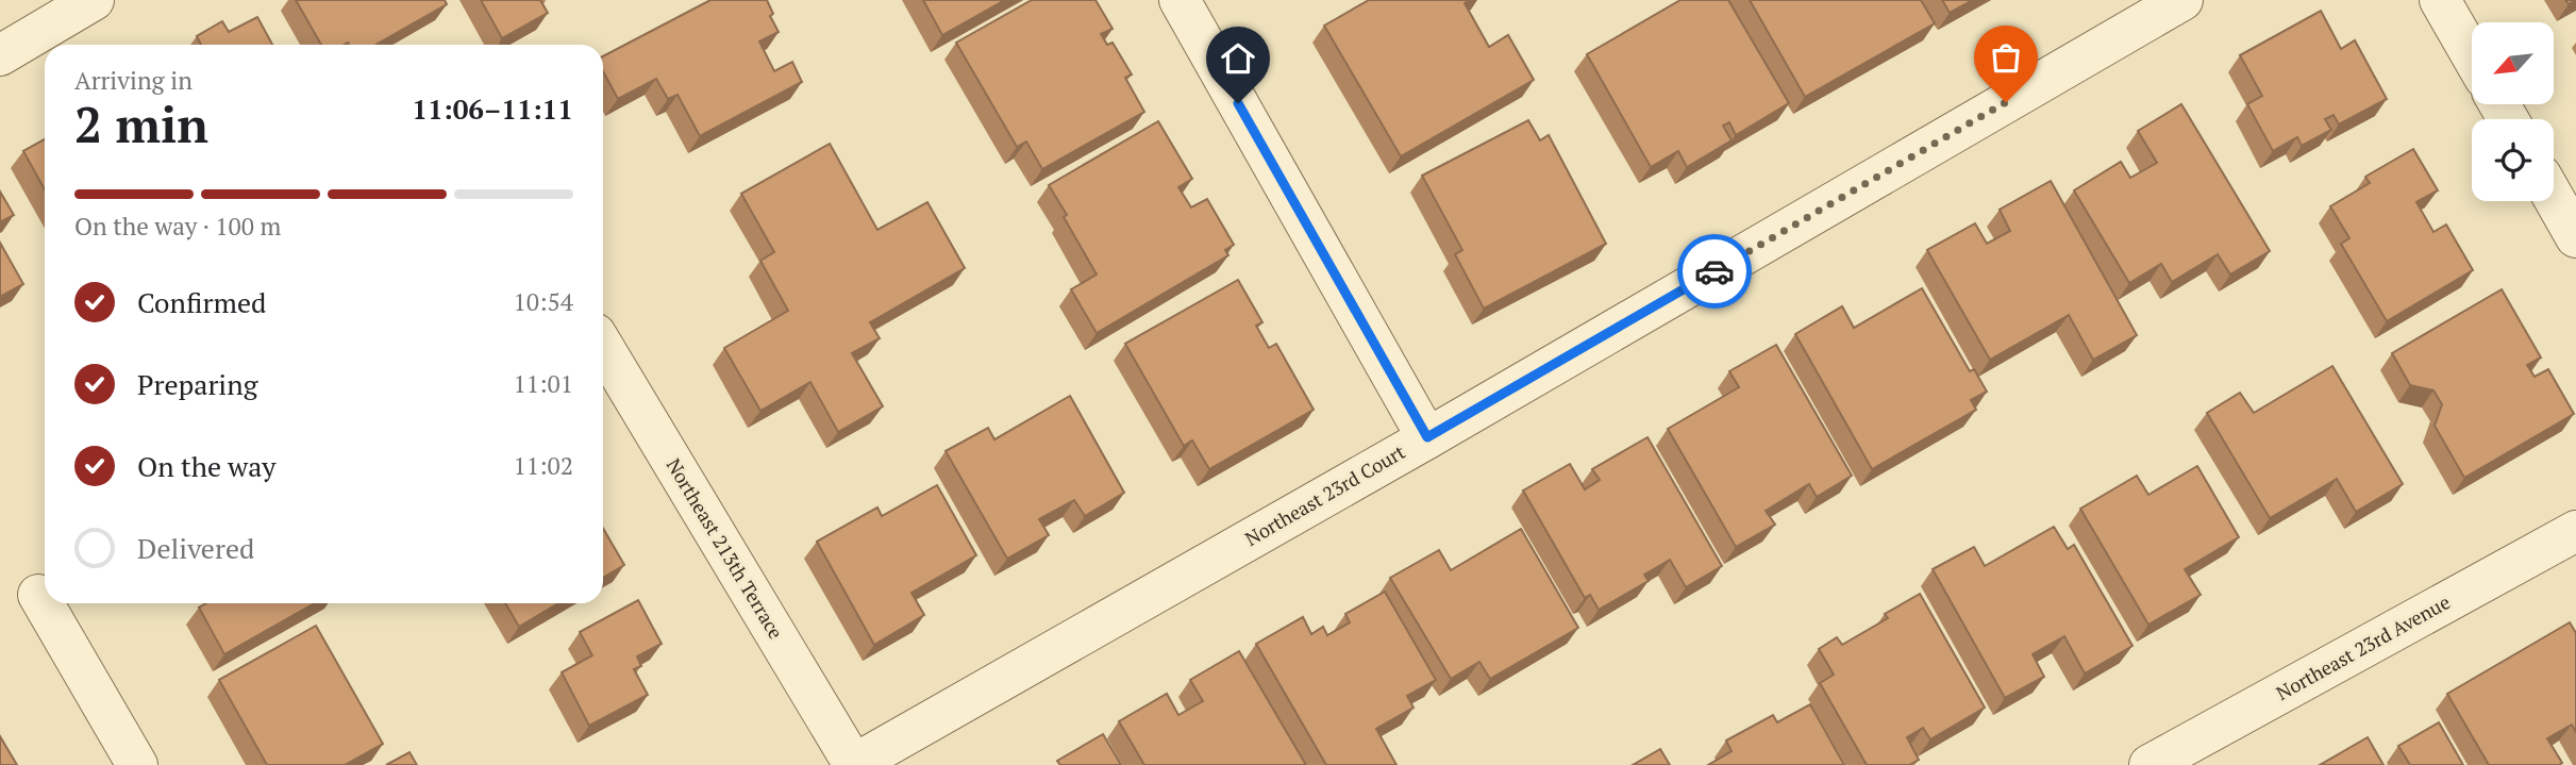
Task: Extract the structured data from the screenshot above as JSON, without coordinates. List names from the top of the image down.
{
  "streets": {
    "street": ["Northeast 23rd Court", "Northeast 213th Terrace", "Northeast 23rd Avenue"]
  },
  "crossings": [
    ["Northeast 23rd Court", "Northeast 213th Terrace"]
  ],
  "north": "bottom left",
  "page": {
    "heading": ["2 min", "Arriving in", "11:06–11:11"],
    "bar": "On the way · 100 m",
    "list": [
      ["Confirmed", "10:54"],
      ["Preparing", "11:01"],
      ["On the way", "11:02"],
      "Delivered"
    ]
  }
}
